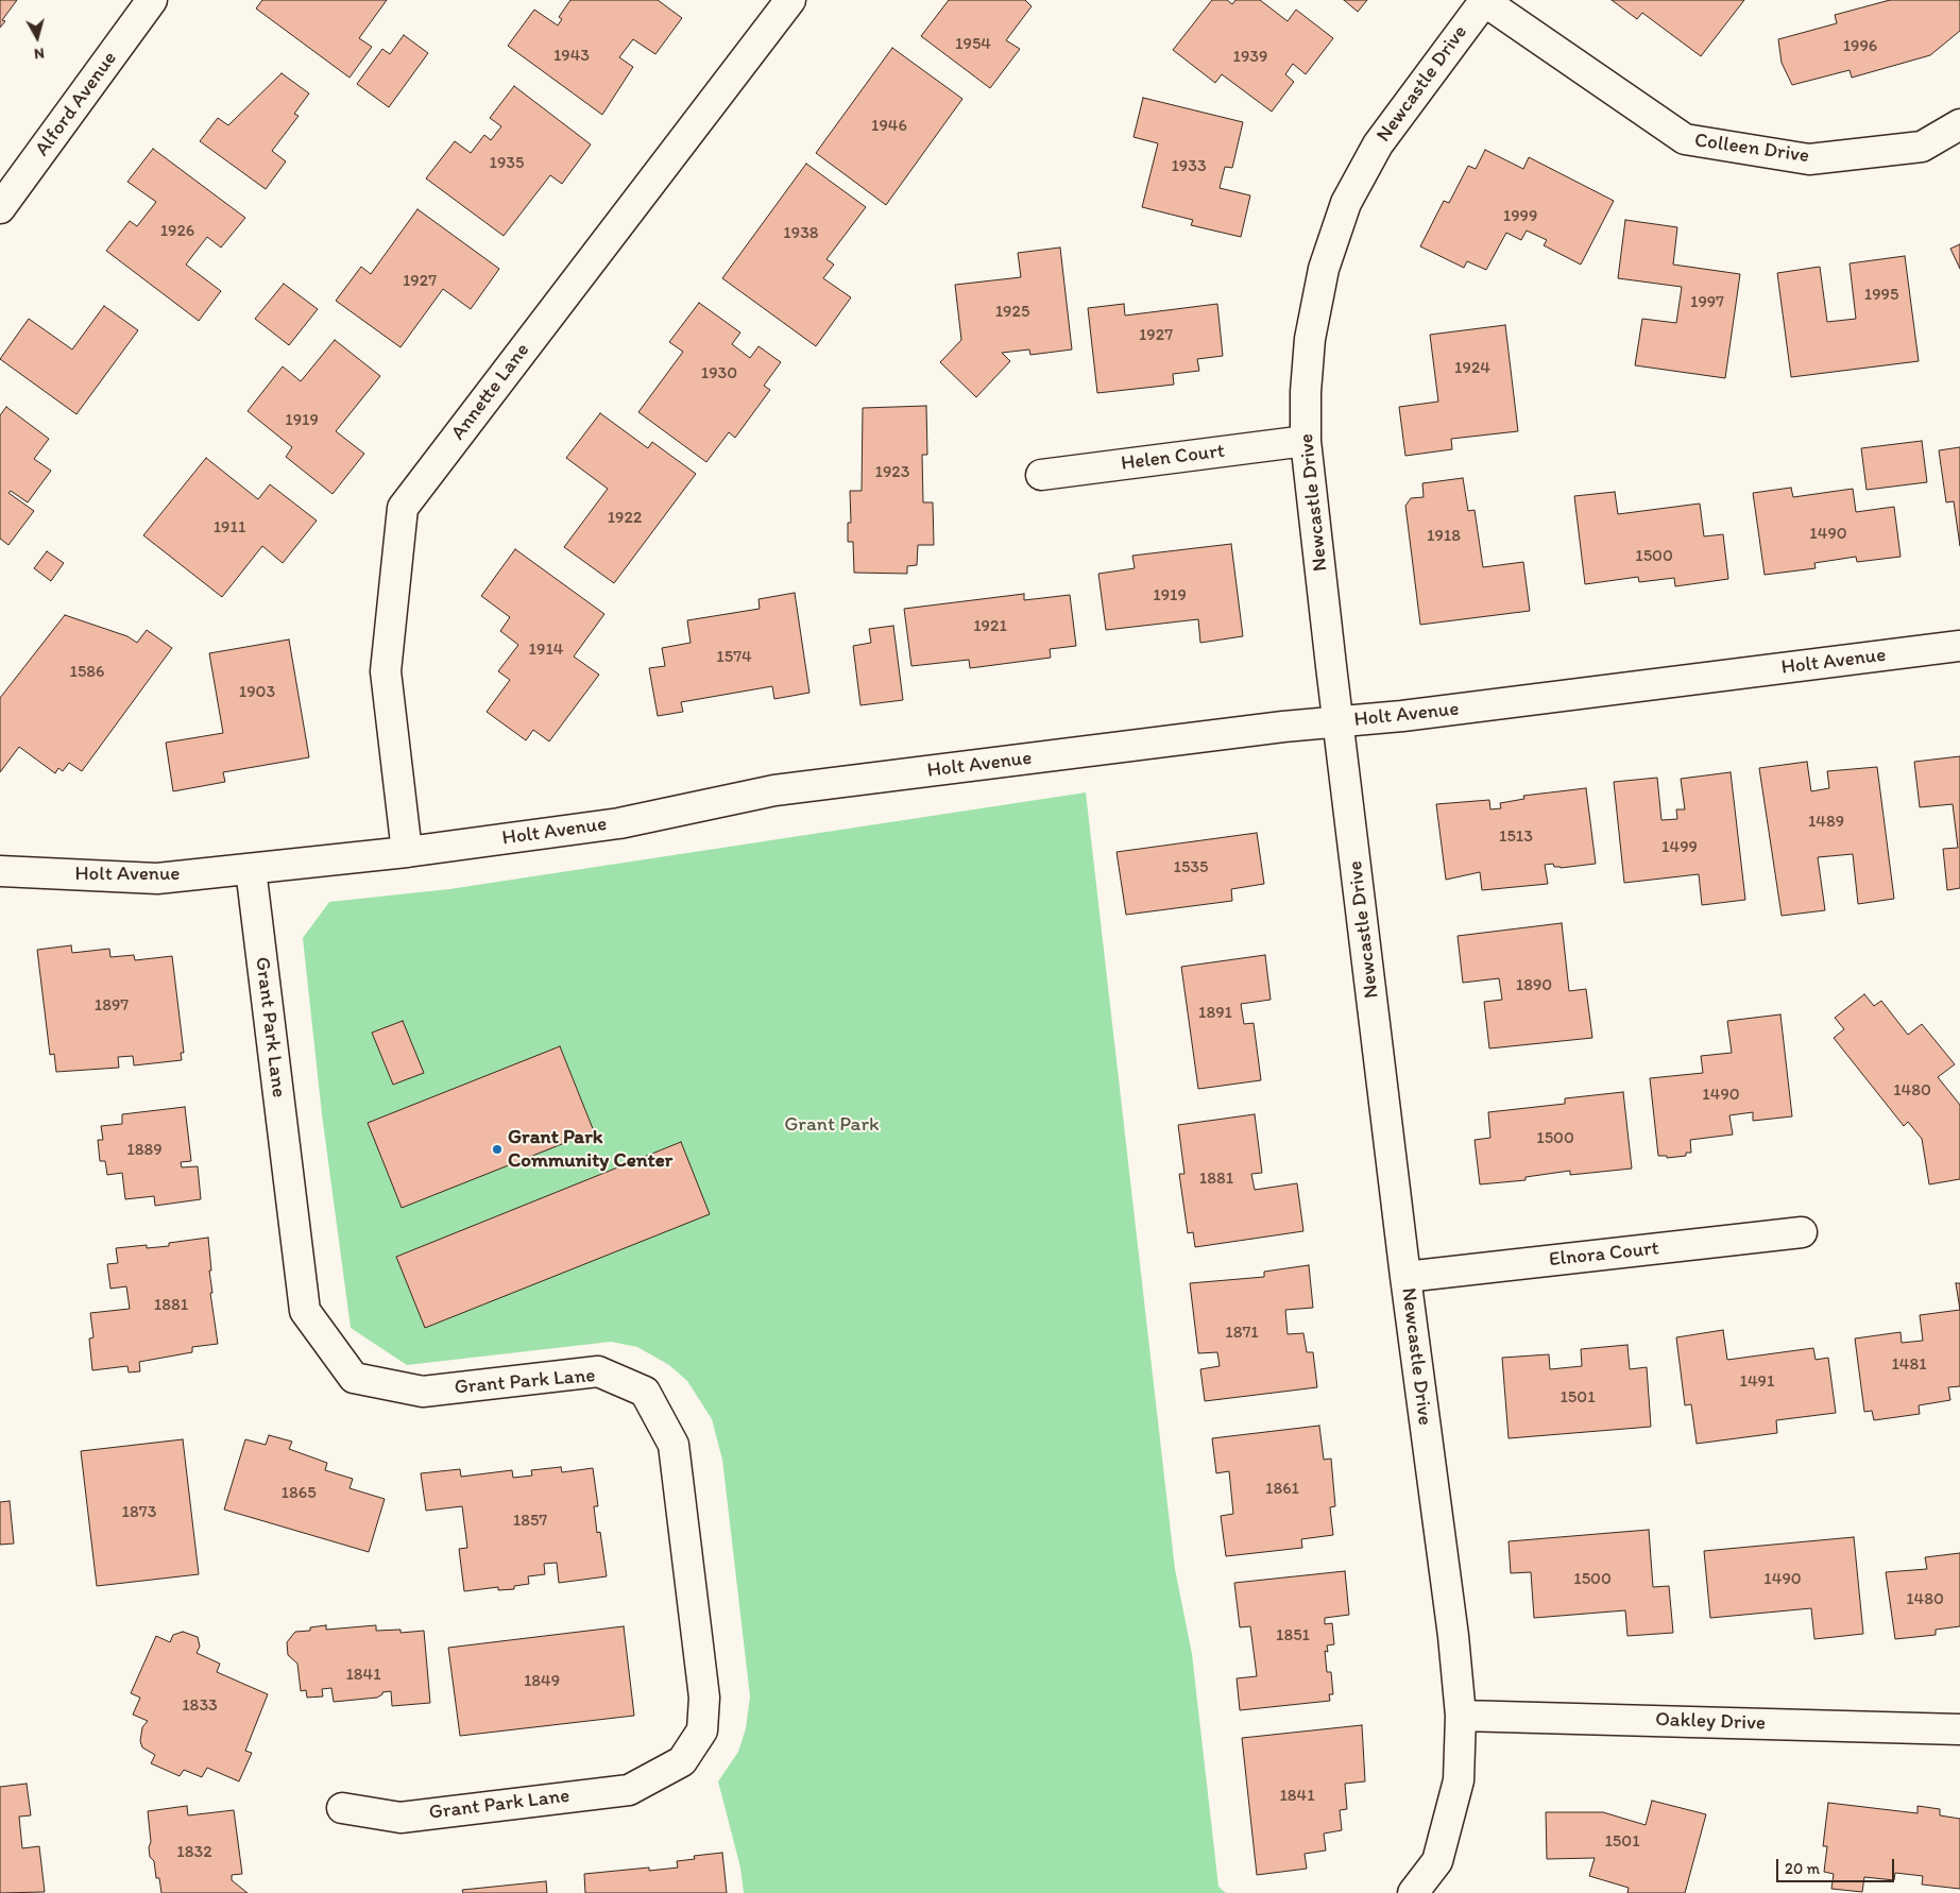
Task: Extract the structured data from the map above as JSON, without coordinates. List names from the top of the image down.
{
  "streets": {
    "street": [
      "Newcastle Drive",
      "Alford Avenue",
      "Colleen Drive",
      "Annette Lane",
      "Helen Court",
      "Holt Avenue",
      "Grant Park Lane",
      "Elnora Court",
      "Oakley Drive"
    ]
  },
  "crossings": [
    ["Newcastle Drive", "Colleen Drive"],
    ["Newcastle Drive", "Helen Court"],
    ["Newcastle Drive", "Holt Avenue"],
    ["Newcastle Drive", "Elnora Court"],
    ["Newcastle Drive", "Oakley Drive"],
    ["Annette Lane", "Holt Avenue"],
    ["Holt Avenue", "Grant Park Lane"]
  ],
  "parks": ["Grant Park"],
  "places": ["Grant Park Community Center"],
  "house_numbers": [
    "1954",
    "1996",
    "1943",
    "1939",
    "1946",
    "1935",
    "1933",
    "1999",
    "1926",
    "1938",
    "1927",
    "1995",
    "1997",
    "1925",
    "1927",
    "1924",
    "1930",
    "1919",
    "1923",
    "1922",
    "1911",
    "1490",
    "1918",
    "1500",
    "1919",
    "1921",
    "1914",
    "1574",
    "1586",
    "1903",
    "1489",
    "1513",
    "1499",
    "1535",
    "1890",
    "1897",
    "1891",
    "1480",
    "1490",
    "1500",
    "1889",
    "1881",
    "1881",
    "1871",
    "1481",
    "1491",
    "1501",
    "1861",
    "1865",
    "1873",
    "1857",
    "1500",
    "1490",
    "1480",
    "1851",
    "1841",
    "1849",
    "1833",
    "1841",
    "1501",
    "1832"
  ],
  "scale_bar": "20 m",
  "north": "bottom"
}
